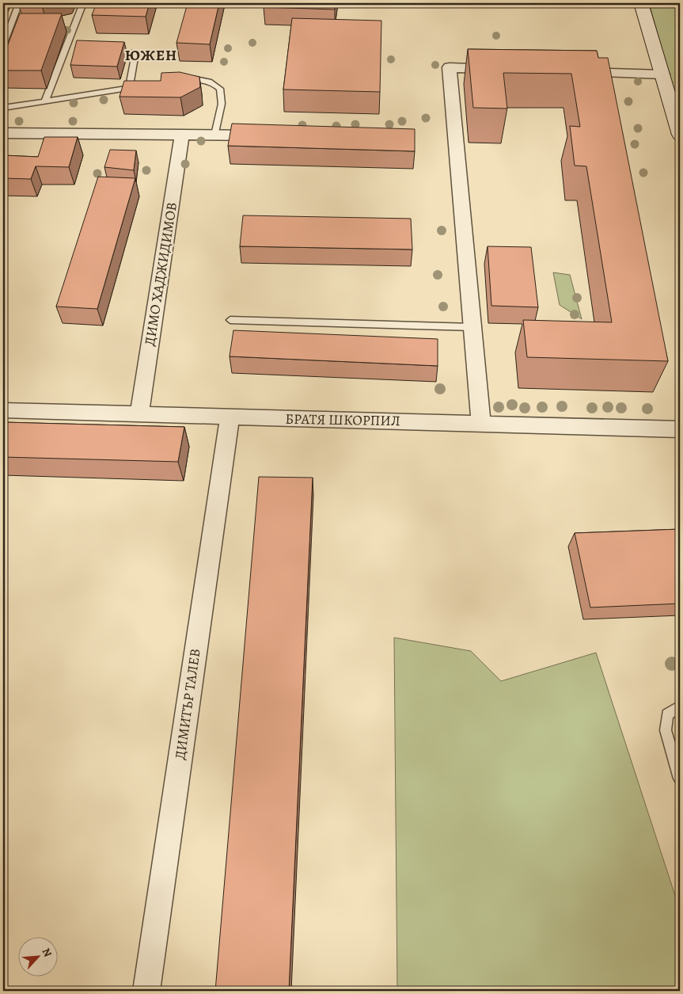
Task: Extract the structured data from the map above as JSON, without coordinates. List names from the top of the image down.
{
  "streets": {
    "street": ["ДИМО ХАДЖИДИМОВ", "БРАТЯ ШКОРПИЛ", "ДИМИТЪР ТАЛЕВ"]
  },
  "crossings": [
    ["ДИМО ХАДЖИДИМОВ", "БРАТЯ ШКОРПИЛ"],
    ["БРАТЯ ШКОРПИЛ", "ДИМИТЪР ТАЛЕВ"]
  ],
  "districts": ["ЮЖЕН"],
  "north": "top right"
}
